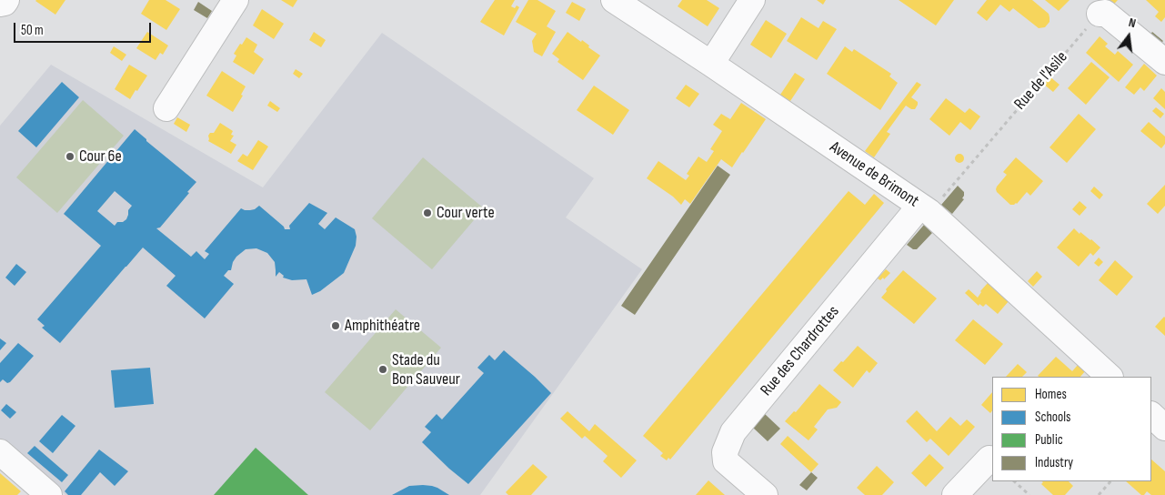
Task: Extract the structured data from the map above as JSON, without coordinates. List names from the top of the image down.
{
  "streets": {
    "street": ["Avenue de Brimont", "Rue des Chardrottes"],
    "path": ["Rue de l'Asile"]
  },
  "crossings": [
    ["Rue de l'Asile", "Avenue de Brimont"],
    ["Rue de l'Asile", "Rue des Chardrottes"],
    ["Avenue de Brimont", "Rue des Chardrottes"]
  ],
  "places": [
    "Cour 6e",
    "Cour verte",
    "Amphithéatre",
    "Stade du Bon Sauveur"
  ],
  "legend": [
    "Homes",
    "Schools",
    "Public",
    "Industry"
  ],
  "scale_bar": "50 m",
  "north": "top"
}
